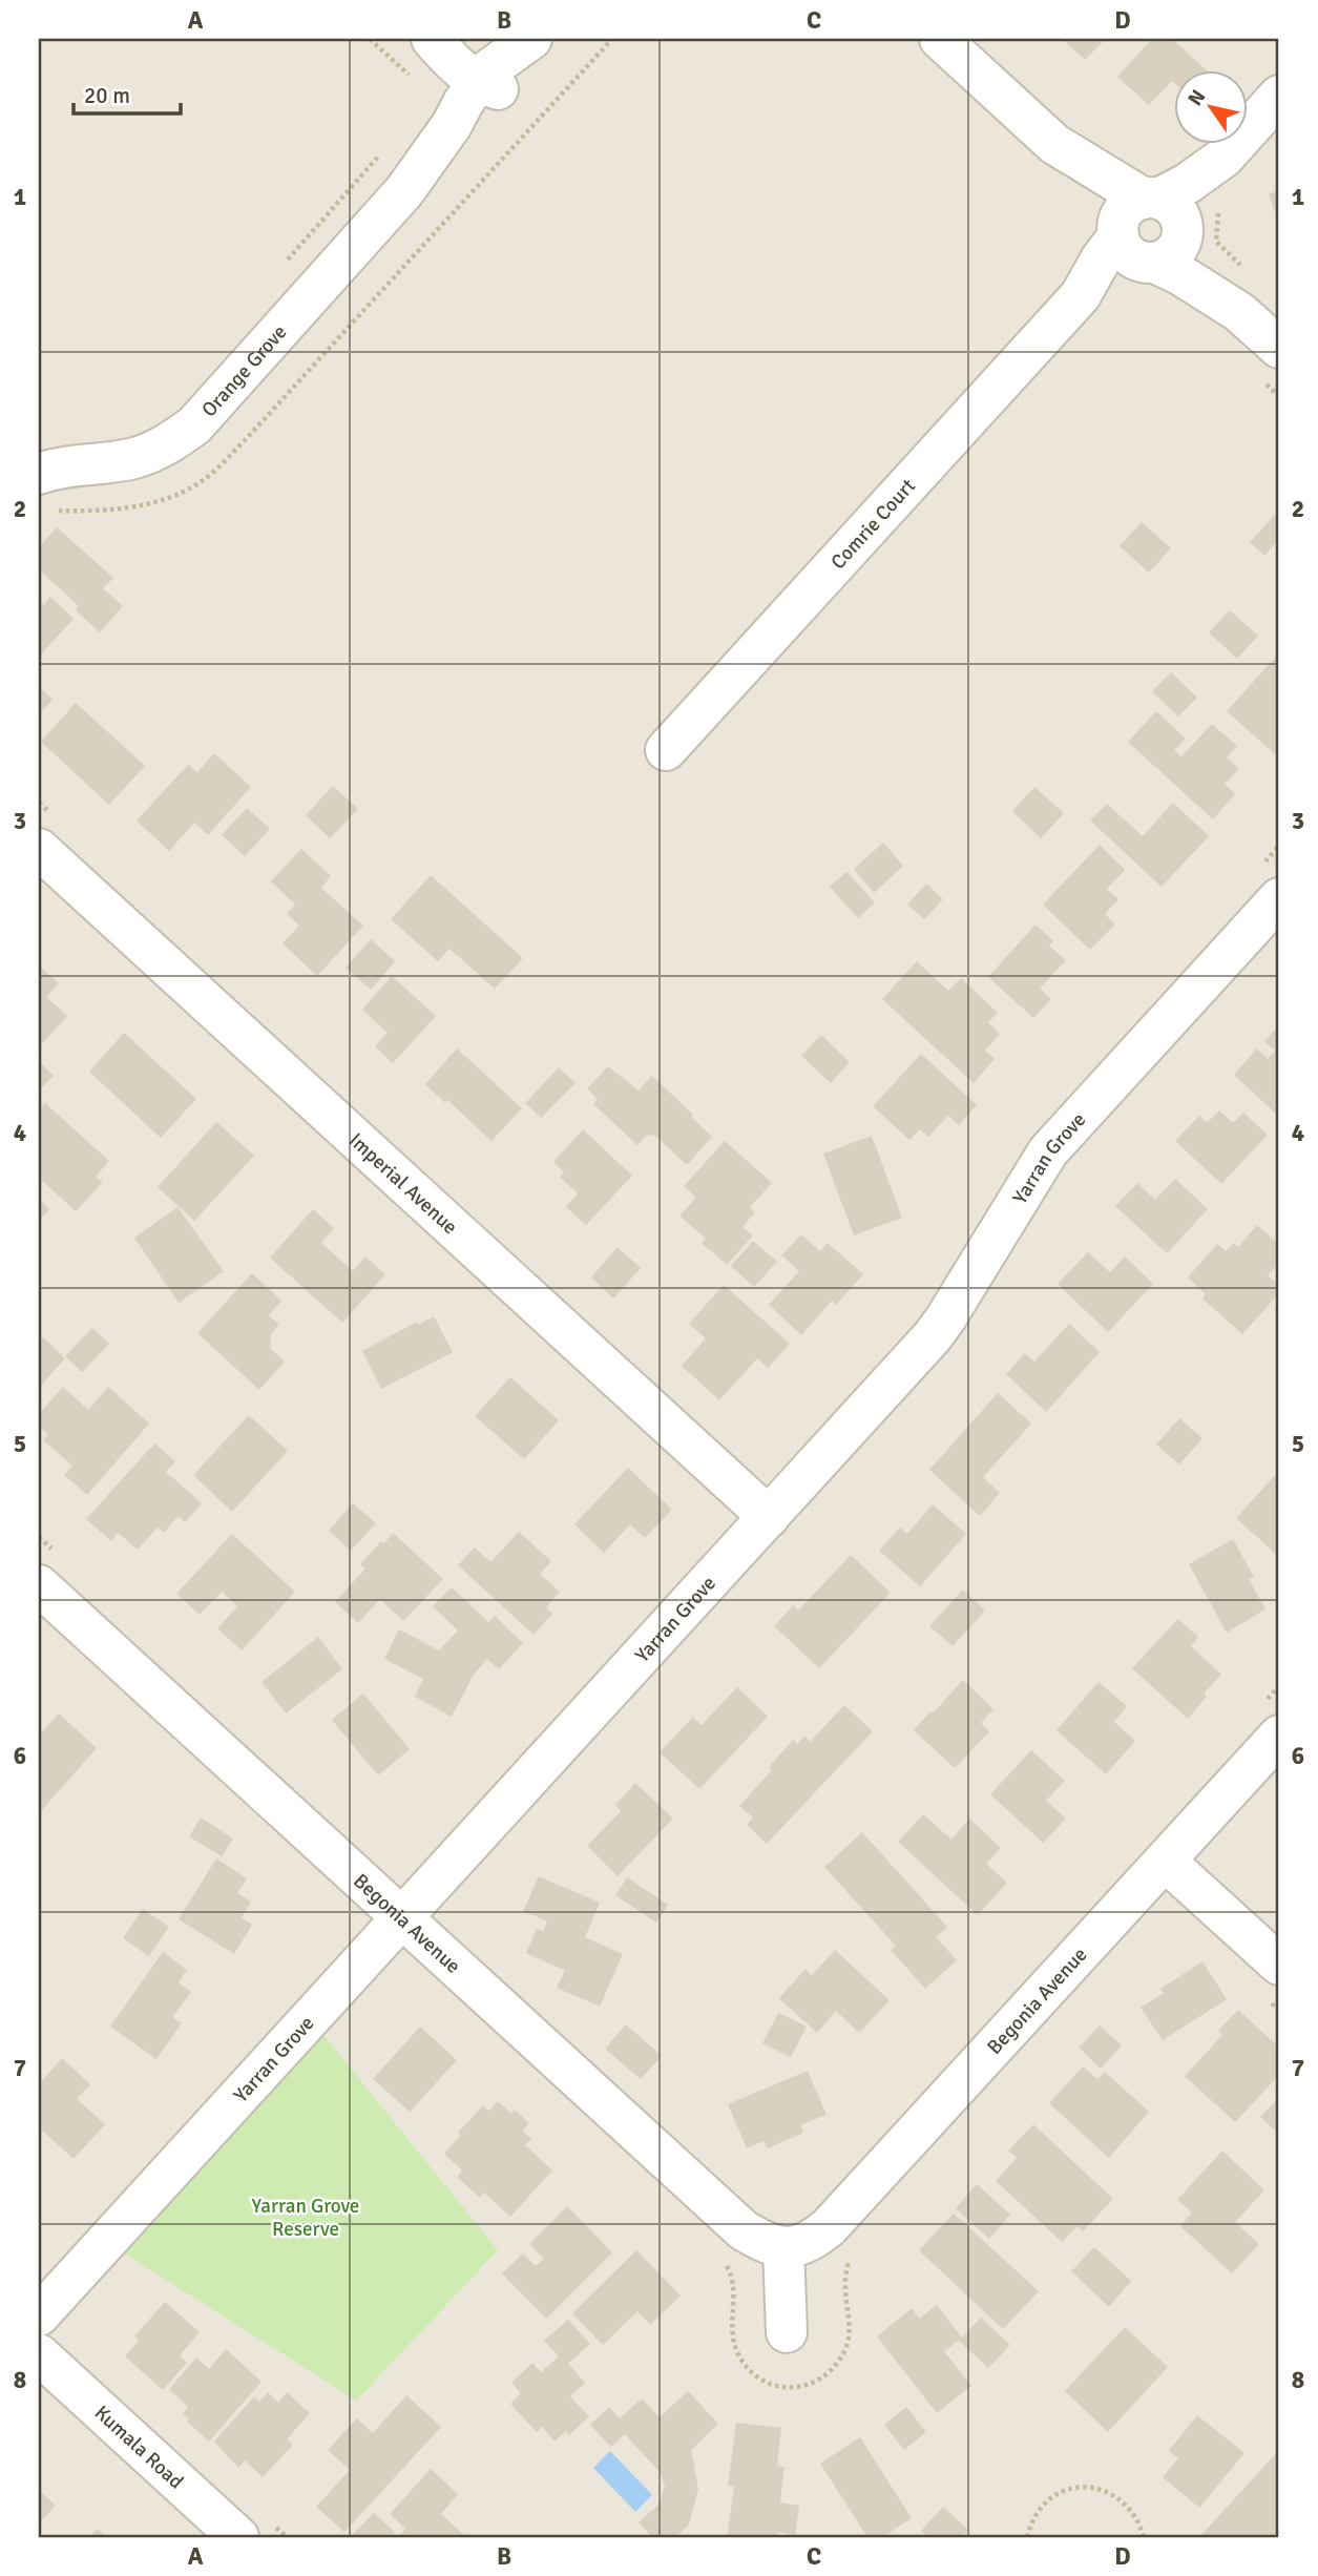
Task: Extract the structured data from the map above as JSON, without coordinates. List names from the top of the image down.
{
  "streets": {
    "street": [
      "Orange Grove",
      "Comrie Court",
      "Yarran Grove",
      "Imperial Avenue",
      "Begonia Avenue",
      "Kumala Road"
    ]
  },
  "crossings": [
    ["Yarran Grove", "Imperial Avenue"],
    ["Yarran Grove", "Begonia Avenue"]
  ],
  "parks": ["Yarran Grove Reserve"],
  "scale_bar": "20 m",
  "north": "top left",
  "grid": {
    "columns": [
      "A",
      "B",
      "C",
      "D"
    ],
    "rows": [
      "1",
      "2",
      "3",
      "4",
      "5",
      "6",
      "7",
      "8"
    ]
  }
}
